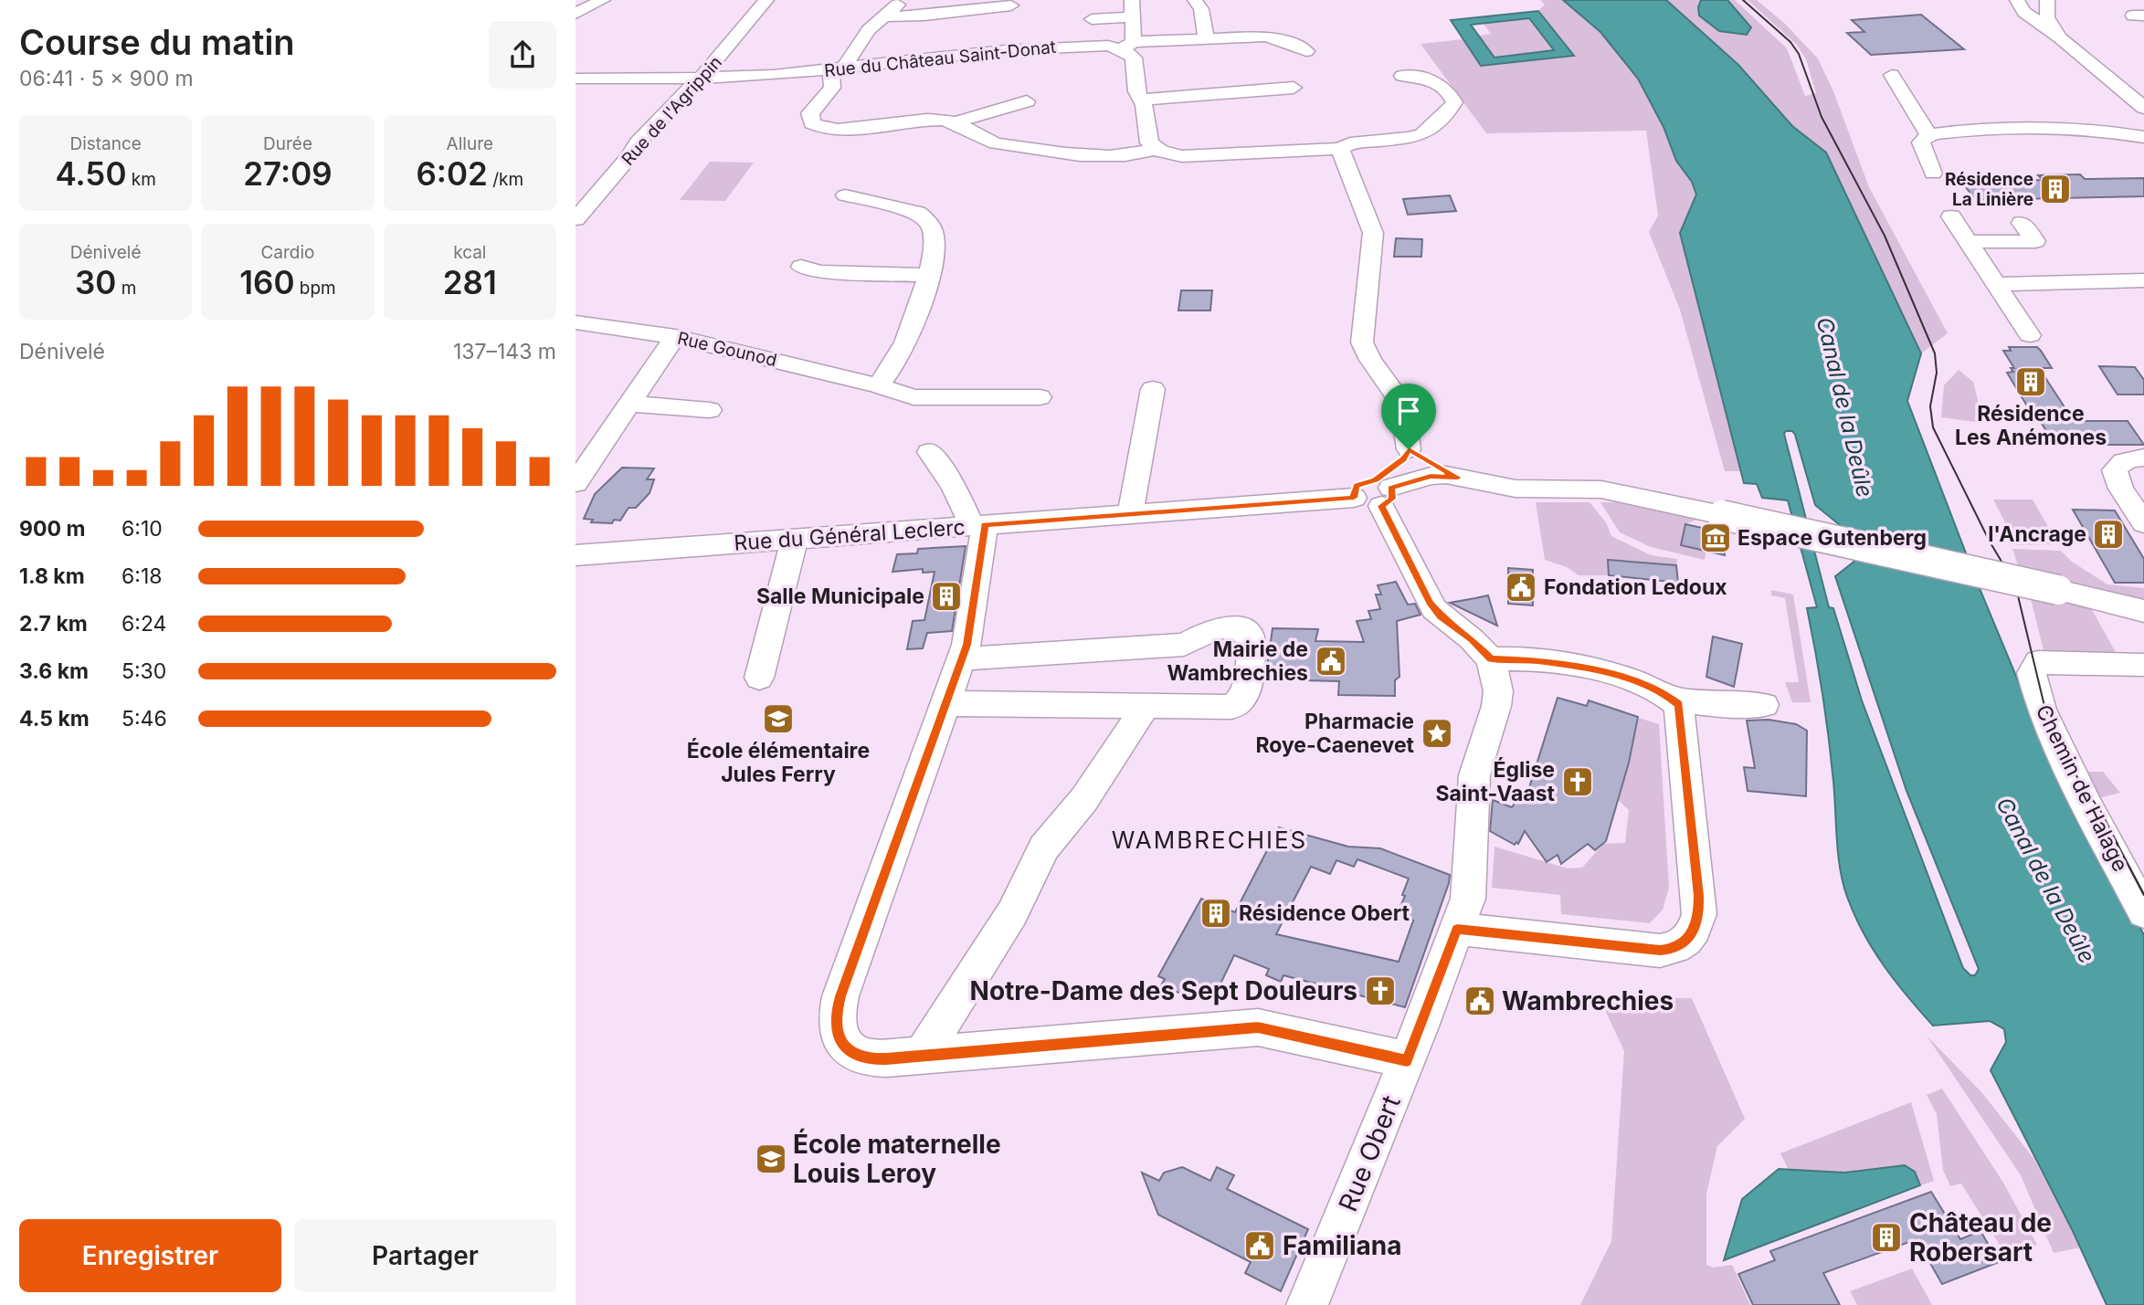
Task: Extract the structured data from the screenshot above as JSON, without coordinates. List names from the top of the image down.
{
  "streets": {
    "street": [
      "Rue du Château Saint-Donat",
      "Rue de l'Agrippin",
      "Rue Gounod",
      "Rue du Général Leclerc",
      "Chemin de Halage",
      "Rue Obert"
    ]
  },
  "crossings": [
    ["Rue du Château Saint-Donat", "Rue de l'Agrippin"]
  ],
  "districts": ["WAMBRECHIES"],
  "water": ["Canal de la Deûle"],
  "places": {
    "building": [
      "Résidence La Linière",
      "Résidence Les Anémones",
      "l'Ancrage",
      "Salle Municipale",
      "Résidence Obert",
      "Château de Robersart"
    ],
    "museum": ["Espace Gutenberg"],
    "public building": [
      "Fondation Ledoux",
      "Mairie de Wambrechies",
      "Wambrechies",
      "Familiana"
    ],
    "school or university": ["École élémentaire Jules Ferry", "École maternelle Louis Leroy"],
    "place": ["Pharmacie Roye-Caenevet"],
    "church": ["Église Saint-Vaast", "Notre-Dame des Sept Douleurs"]
  },
  "page": {
    "heading": ["Course du matin", "06:41 · 5 × 900 m"],
    "stats": [
      ["Distance", "4.50 km"],
      ["Durée", "27:09"],
      ["Allure", "6:02 /km"],
      ["Dénivelé", "30 m"],
      ["Cardio", "160 bpm"],
      ["kcal", "281"]
    ],
    "chart": ["Dénivelé", "137–143 m"],
    "list": [
      {
        "name": "900 m",
        "note": "6:10"
      },
      {
        "name": "1.8 km",
        "note": "6:18"
      },
      {
        "name": "2.7 km",
        "note": "6:24"
      },
      {
        "name": "3.6 km",
        "note": "5:30"
      },
      {
        "name": "4.5 km",
        "note": "5:46"
      }
    ],
    "buttons": ["Enregistrer", "Partager"]
  }
}
